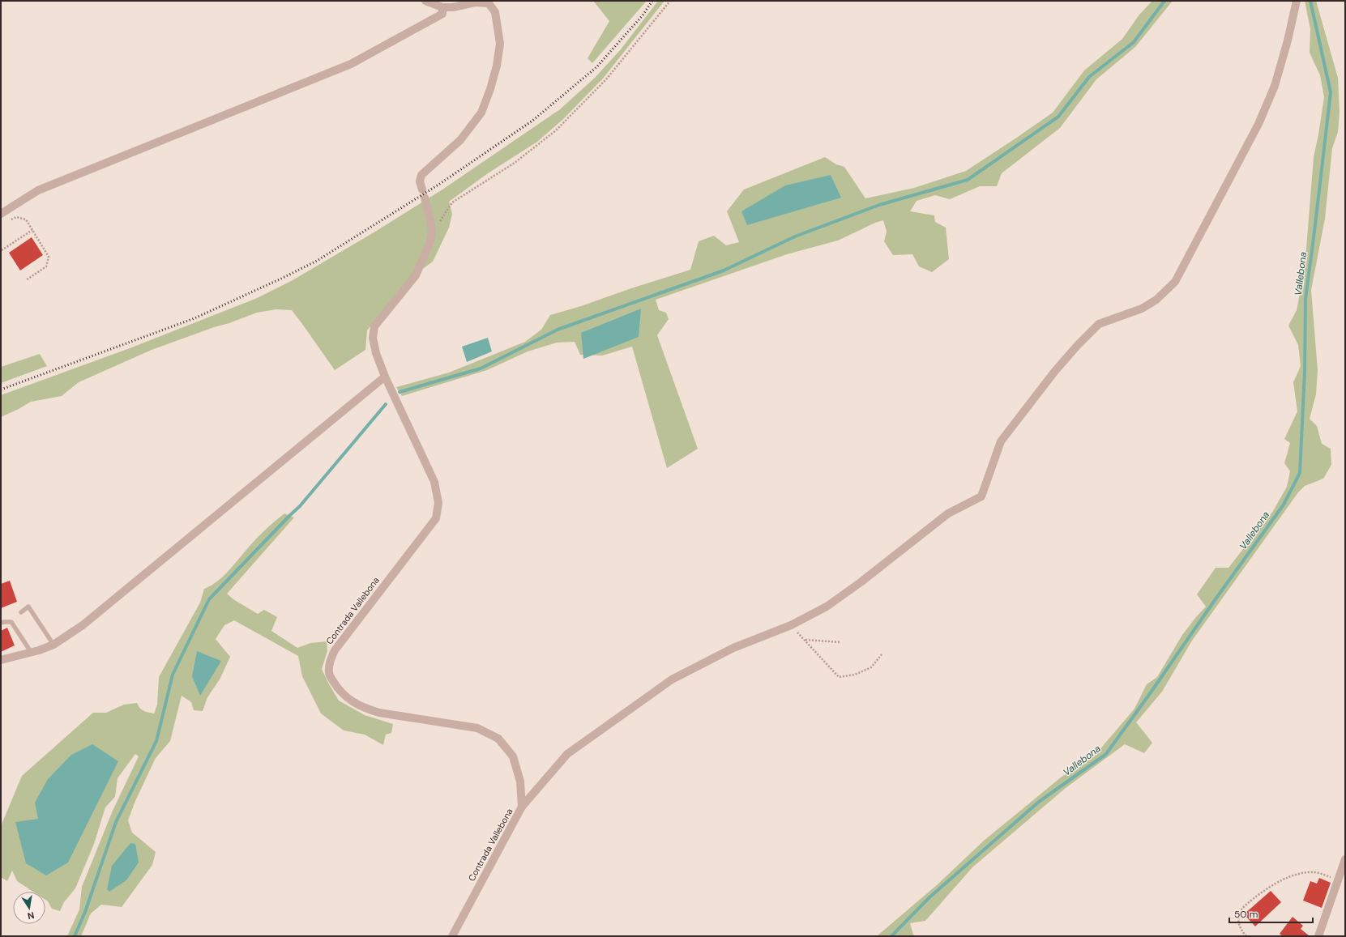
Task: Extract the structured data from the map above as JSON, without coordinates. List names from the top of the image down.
{
  "streets": {
    "street": ["Contrada Vallebona"]
  },
  "water": ["Vallebona"],
  "scale_bar": "50 m",
  "north": "bottom"
}
